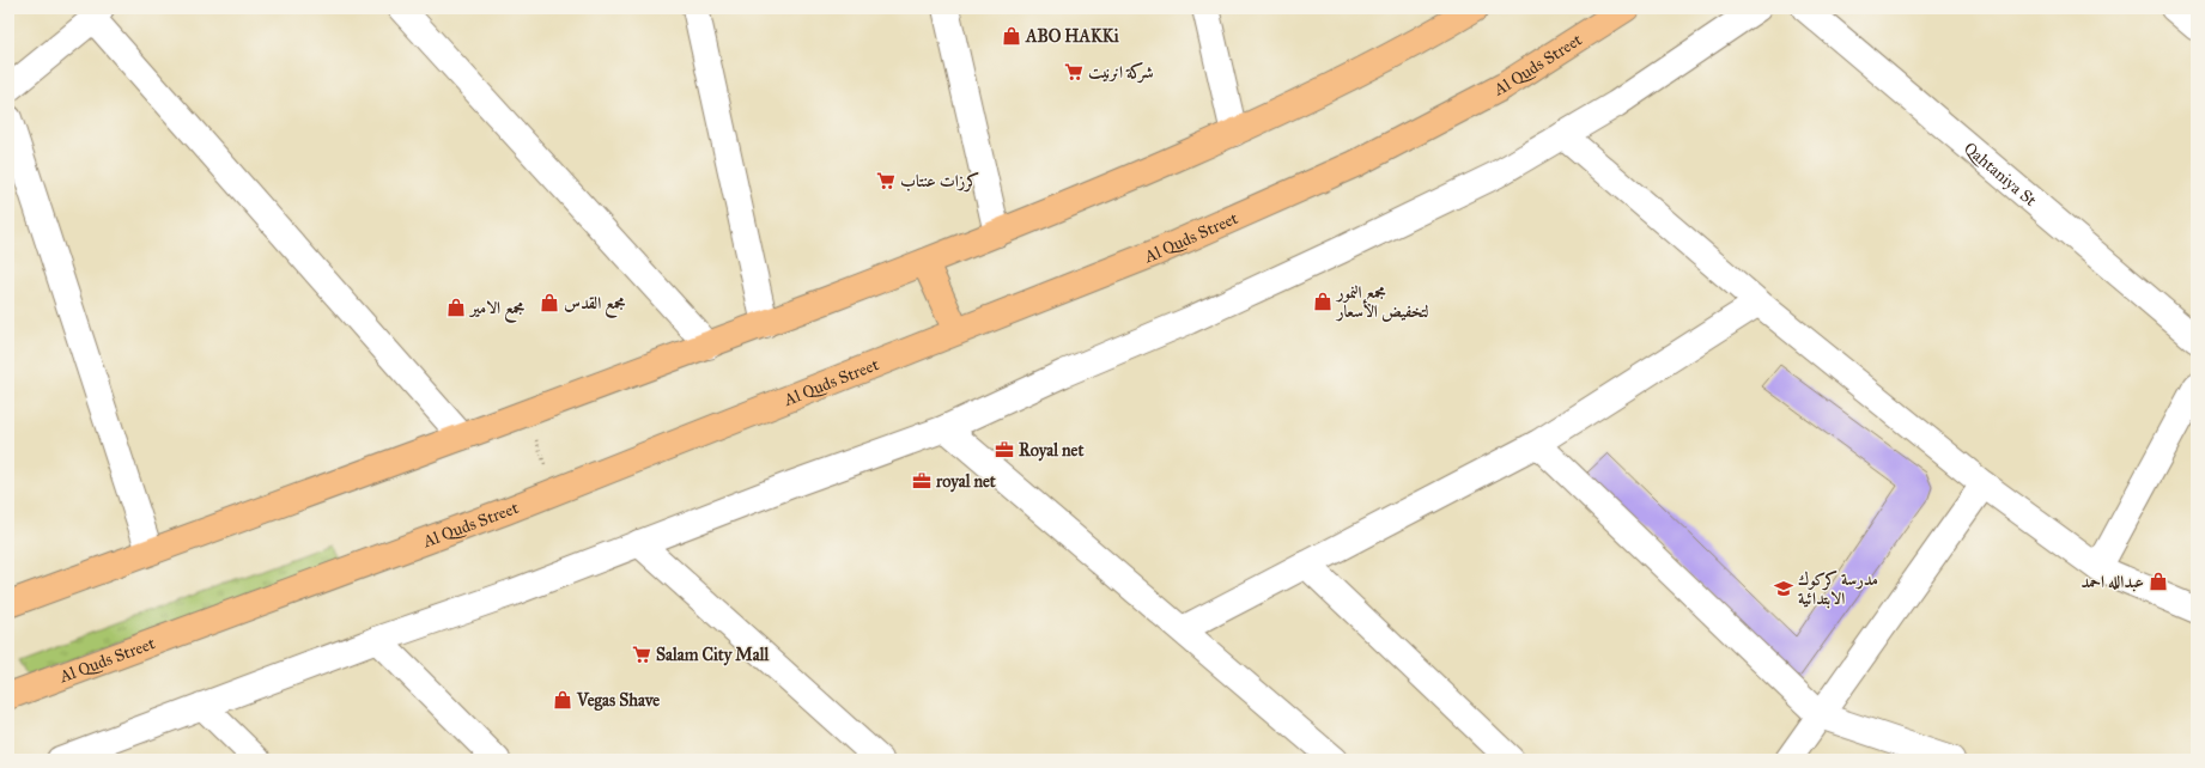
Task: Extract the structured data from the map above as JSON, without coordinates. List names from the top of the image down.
{
  "streets": {
    "main road": ["Al Quds Street"],
    "street": ["Qahtaniya St"]
  },
  "places": {
    "shop": [
      "ABO HAKKi",
      "مجمع النمور لتخفيض الأسعار",
      "مجمع القدس",
      "مجمع الامير",
      "عبدالله احمد",
      "Vegas Shave"
    ],
    "supermarket": ["شركة انرنيت", "كرزات عنتاب", "Salam City Mall"],
    "office": ["Royal net", "royal net"],
    "school or university": ["مدرسة كركوك الابتدائية"]
  }
}
